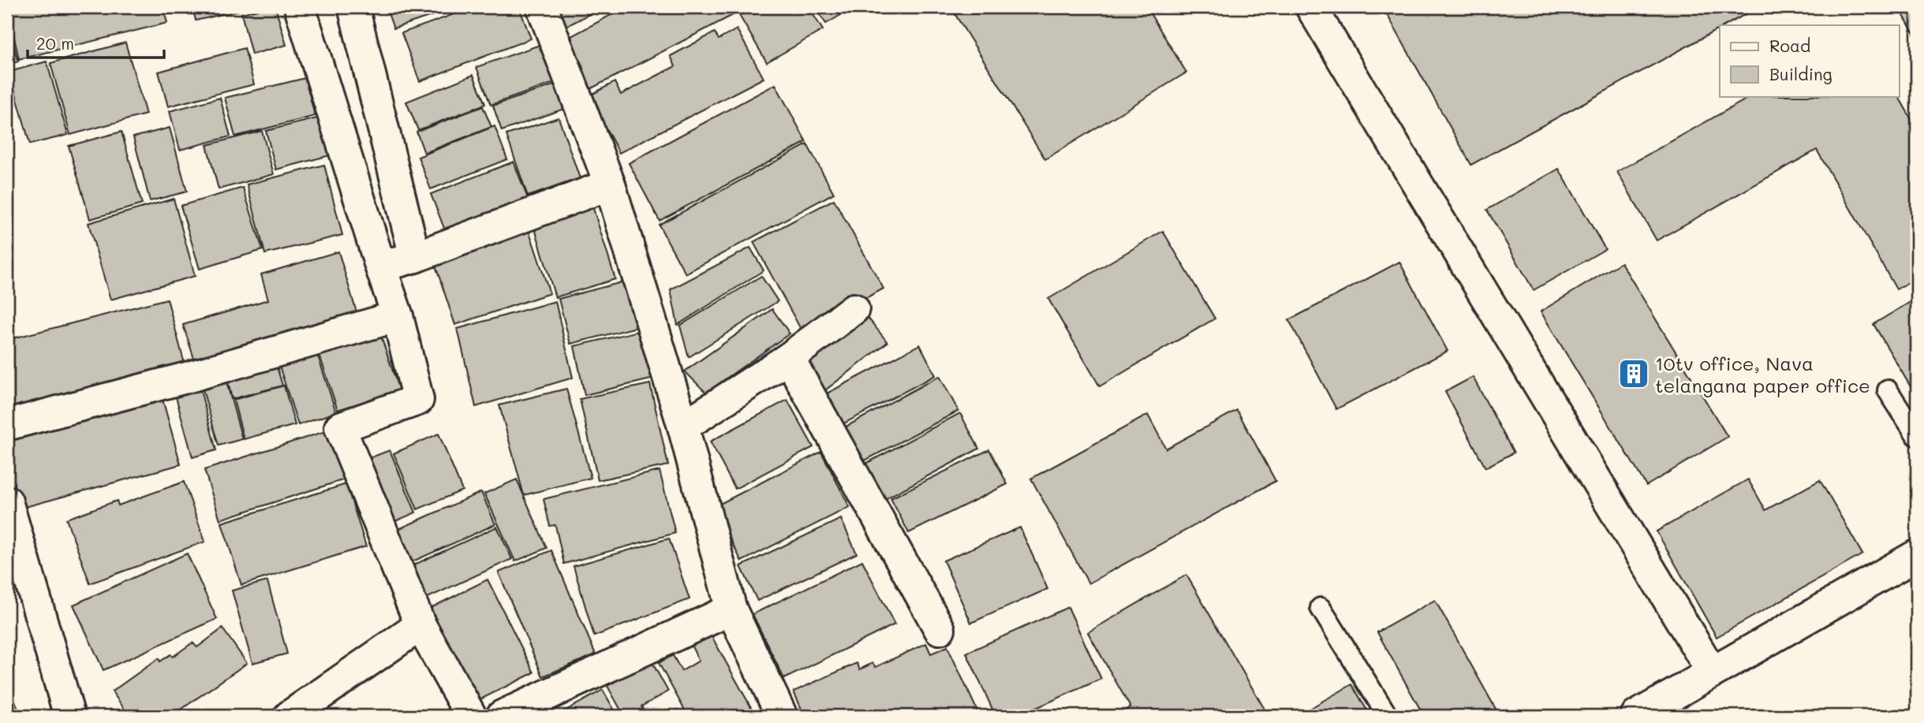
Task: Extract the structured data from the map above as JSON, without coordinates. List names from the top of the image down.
{
  "places": {
    "building": ["10tv office, Nava telangana paper office"]
  },
  "legend": ["Road", "Building"],
  "scale_bar": "20 m"
}
